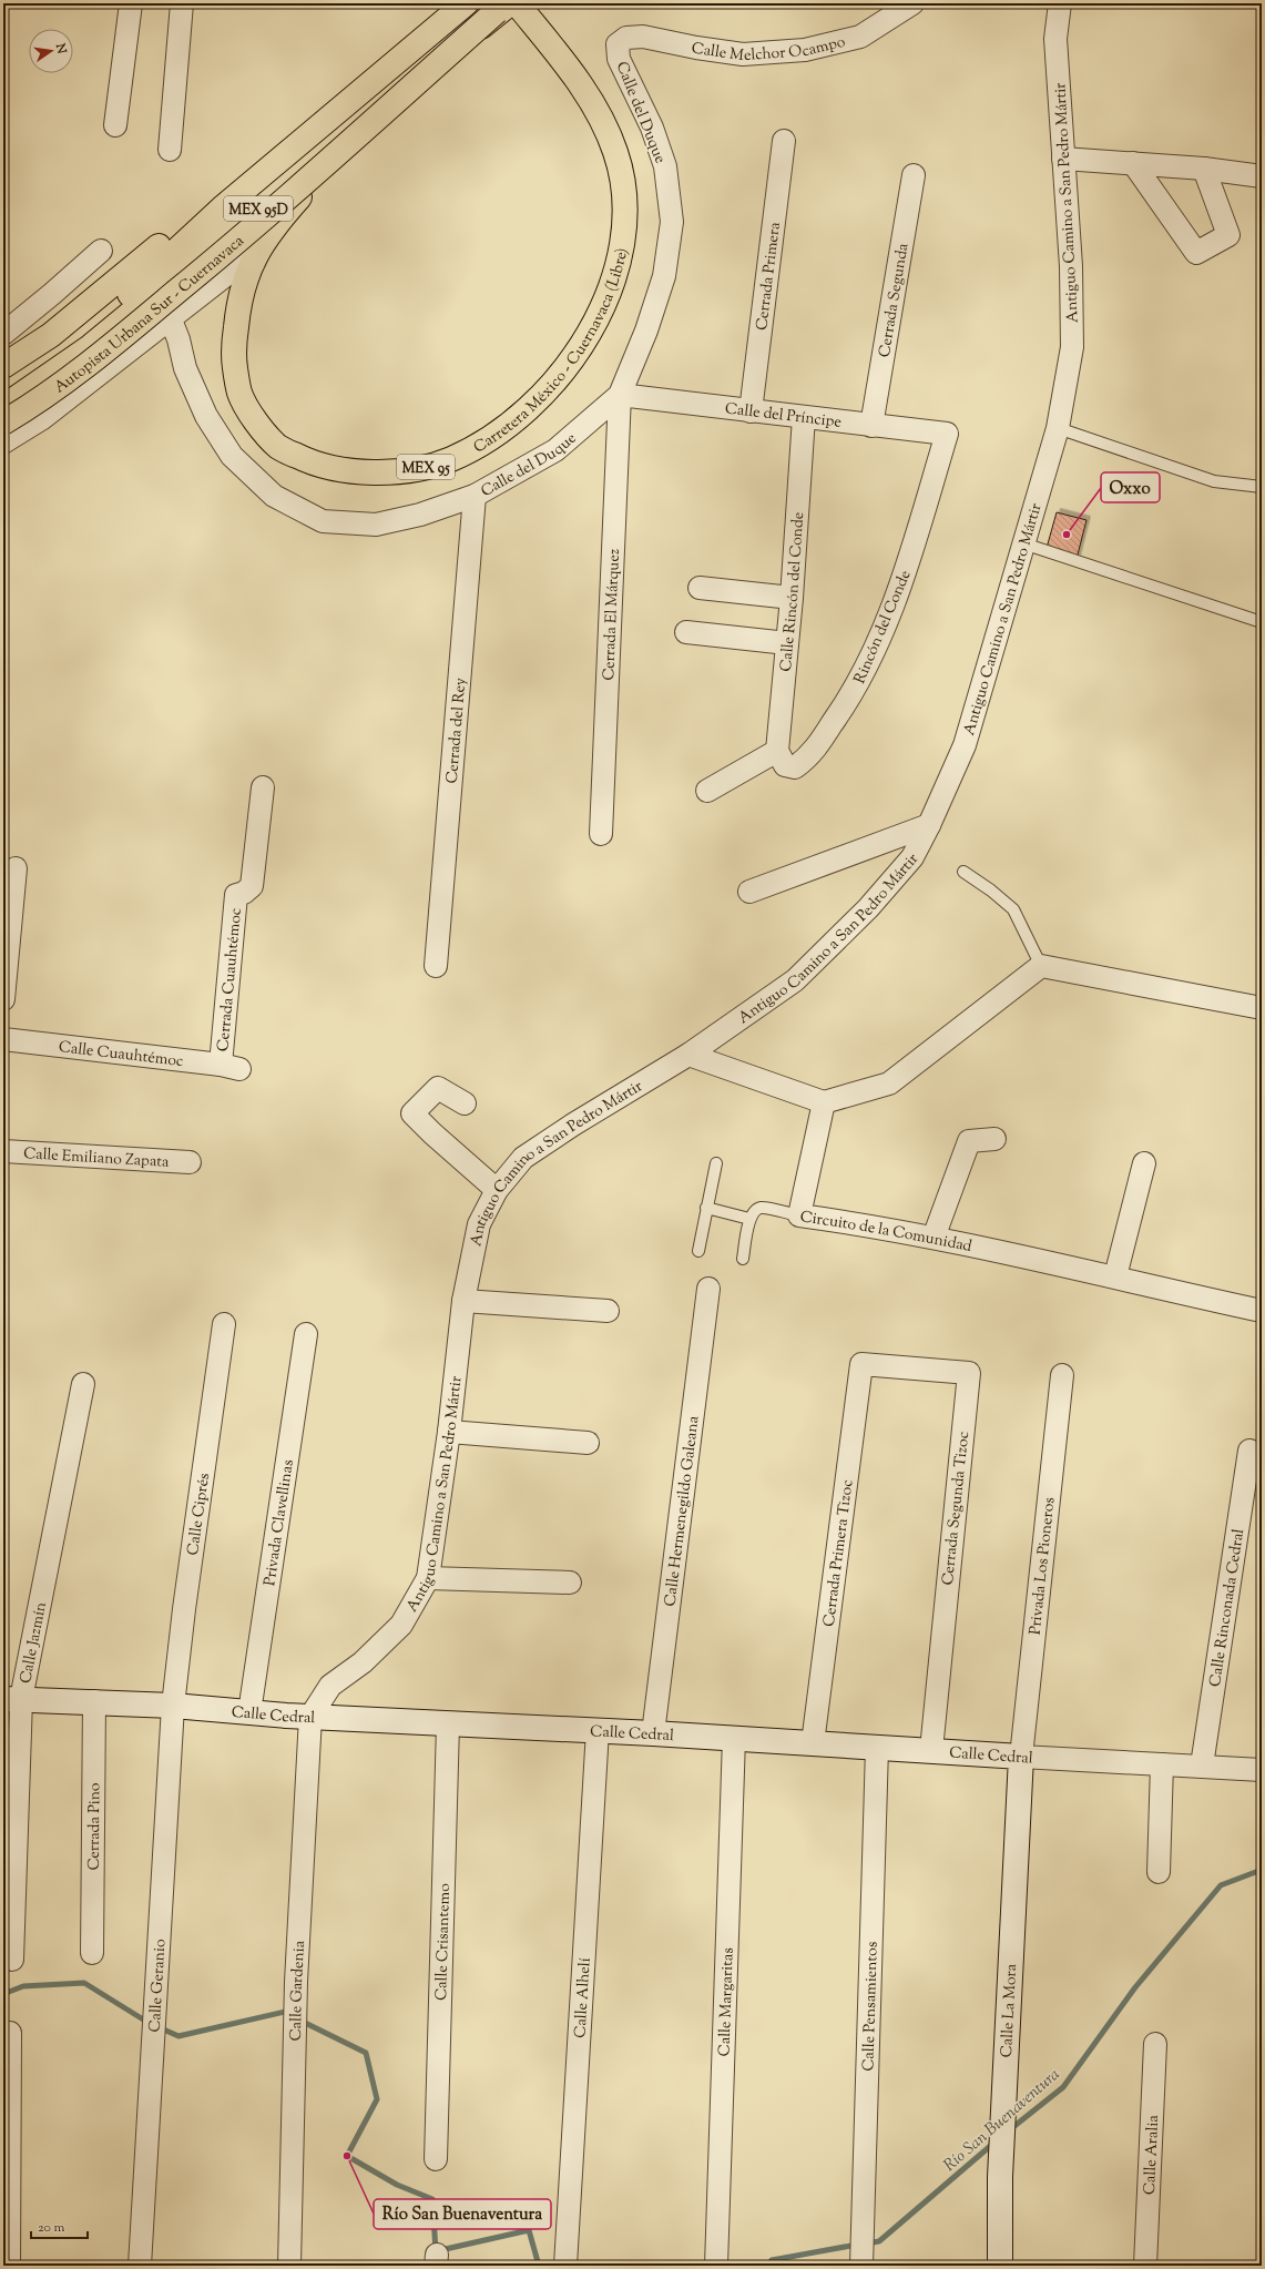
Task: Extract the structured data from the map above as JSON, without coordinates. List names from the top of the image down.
{
  "streets": {
    "main road": [
      "MEX 95D",
      "Autopista Urbana Sur - Cuernavaca",
      "Carretera México - Cuernavaca (Libre)",
      "MEX 95"
    ],
    "street": [
      "Calle Melchor Ocampo",
      "Calle del Duque",
      "Antiguo Camino a San Pedro Mártir",
      "Cerrada Primera",
      "Cerrada Segunda",
      "Calle del Príncipe",
      "Calle Rincón del Conde",
      "Cerrada El Márquez",
      "Rincón del Conde",
      "Cerrada del Rey",
      "Cerrada Cuauhtémoc",
      "Calle Cuauhtémoc",
      "Calle Emiliano Zapata",
      "Circuito de la Comunidad",
      "Cerrada Segunda Tizoc",
      "Calle Hermenegildo Galeana",
      "Calle Ciprés",
      "Privada Clavellinas",
      "Cerrada Primera Tizoc",
      "Privada Los Pioneros",
      "Calle Rinconada Cedral",
      "Calle Jazmín",
      "Calle Cedral",
      "Cerrada Pino",
      "Calle Crisantemo",
      "Calle Geranio",
      "Calle Gardenia",
      "Calle Alhelí",
      "Calle Margaritas",
      "Calle Pensamientos",
      "Calle La Mora",
      "Calle Aralia"
    ]
  },
  "crossings": [
    ["Calle Melchor Ocampo", "Calle del Duque"],
    ["Calle del Duque", "Calle del Príncipe"],
    ["Calle del Duque", "Cerrada El Márquez"],
    ["Calle del Duque", "Cerrada del Rey"],
    ["Antiguo Camino a San Pedro Mártir", "Calle Cedral"],
    ["Antiguo Camino a San Pedro Mártir", "Calle Gardenia"],
    ["MEX 95D", "Autopista Urbana Sur - Cuernavaca"],
    ["MEX 95D", "Carretera México - Cuernavaca (Libre)"],
    ["Cerrada Primera", "Calle del Príncipe"],
    ["Cerrada Segunda", "Calle del Príncipe"],
    ["Calle del Príncipe", "Calle Rincón del Conde"],
    ["Calle del Príncipe", "Cerrada El Márquez"],
    ["Calle del Príncipe", "Rincón del Conde"],
    ["Calle Rincón del Conde", "Rincón del Conde"],
    ["Cerrada Cuauhtémoc", "Calle Cuauhtémoc"],
    ["Cerrada Segunda Tizoc", "Cerrada Primera Tizoc"],
    ["Cerrada Segunda Tizoc", "Calle Cedral"],
    ["Calle Hermenegildo Galeana", "Calle Cedral"],
    ["Calle Ciprés", "Calle Cedral"],
    ["Calle Ciprés", "Calle Geranio"],
    ["Privada Clavellinas", "Calle Cedral"],
    ["Cerrada Primera Tizoc", "Calle Cedral"],
    ["Privada Los Pioneros", "Calle Cedral"],
    ["Privada Los Pioneros", "Calle La Mora"],
    ["Calle Rinconada Cedral", "Calle Cedral"],
    ["Calle Jazmín", "Calle Cedral"],
    ["Calle Cedral", "Cerrada Pino"],
    ["Calle Cedral", "Calle Crisantemo"],
    ["Calle Cedral", "Calle Geranio"],
    ["Calle Cedral", "Calle Gardenia"],
    ["Calle Cedral", "Calle Alhelí"],
    ["Calle Cedral", "Calle Margaritas"],
    ["Calle Cedral", "Calle Pensamientos"],
    ["Calle Cedral", "Calle La Mora"]
  ],
  "water": ["Río San Buenaventura"],
  "places": ["Oxxo", "Río San Buenaventura"],
  "scale_bar": "20 m",
  "north": "right"
}
